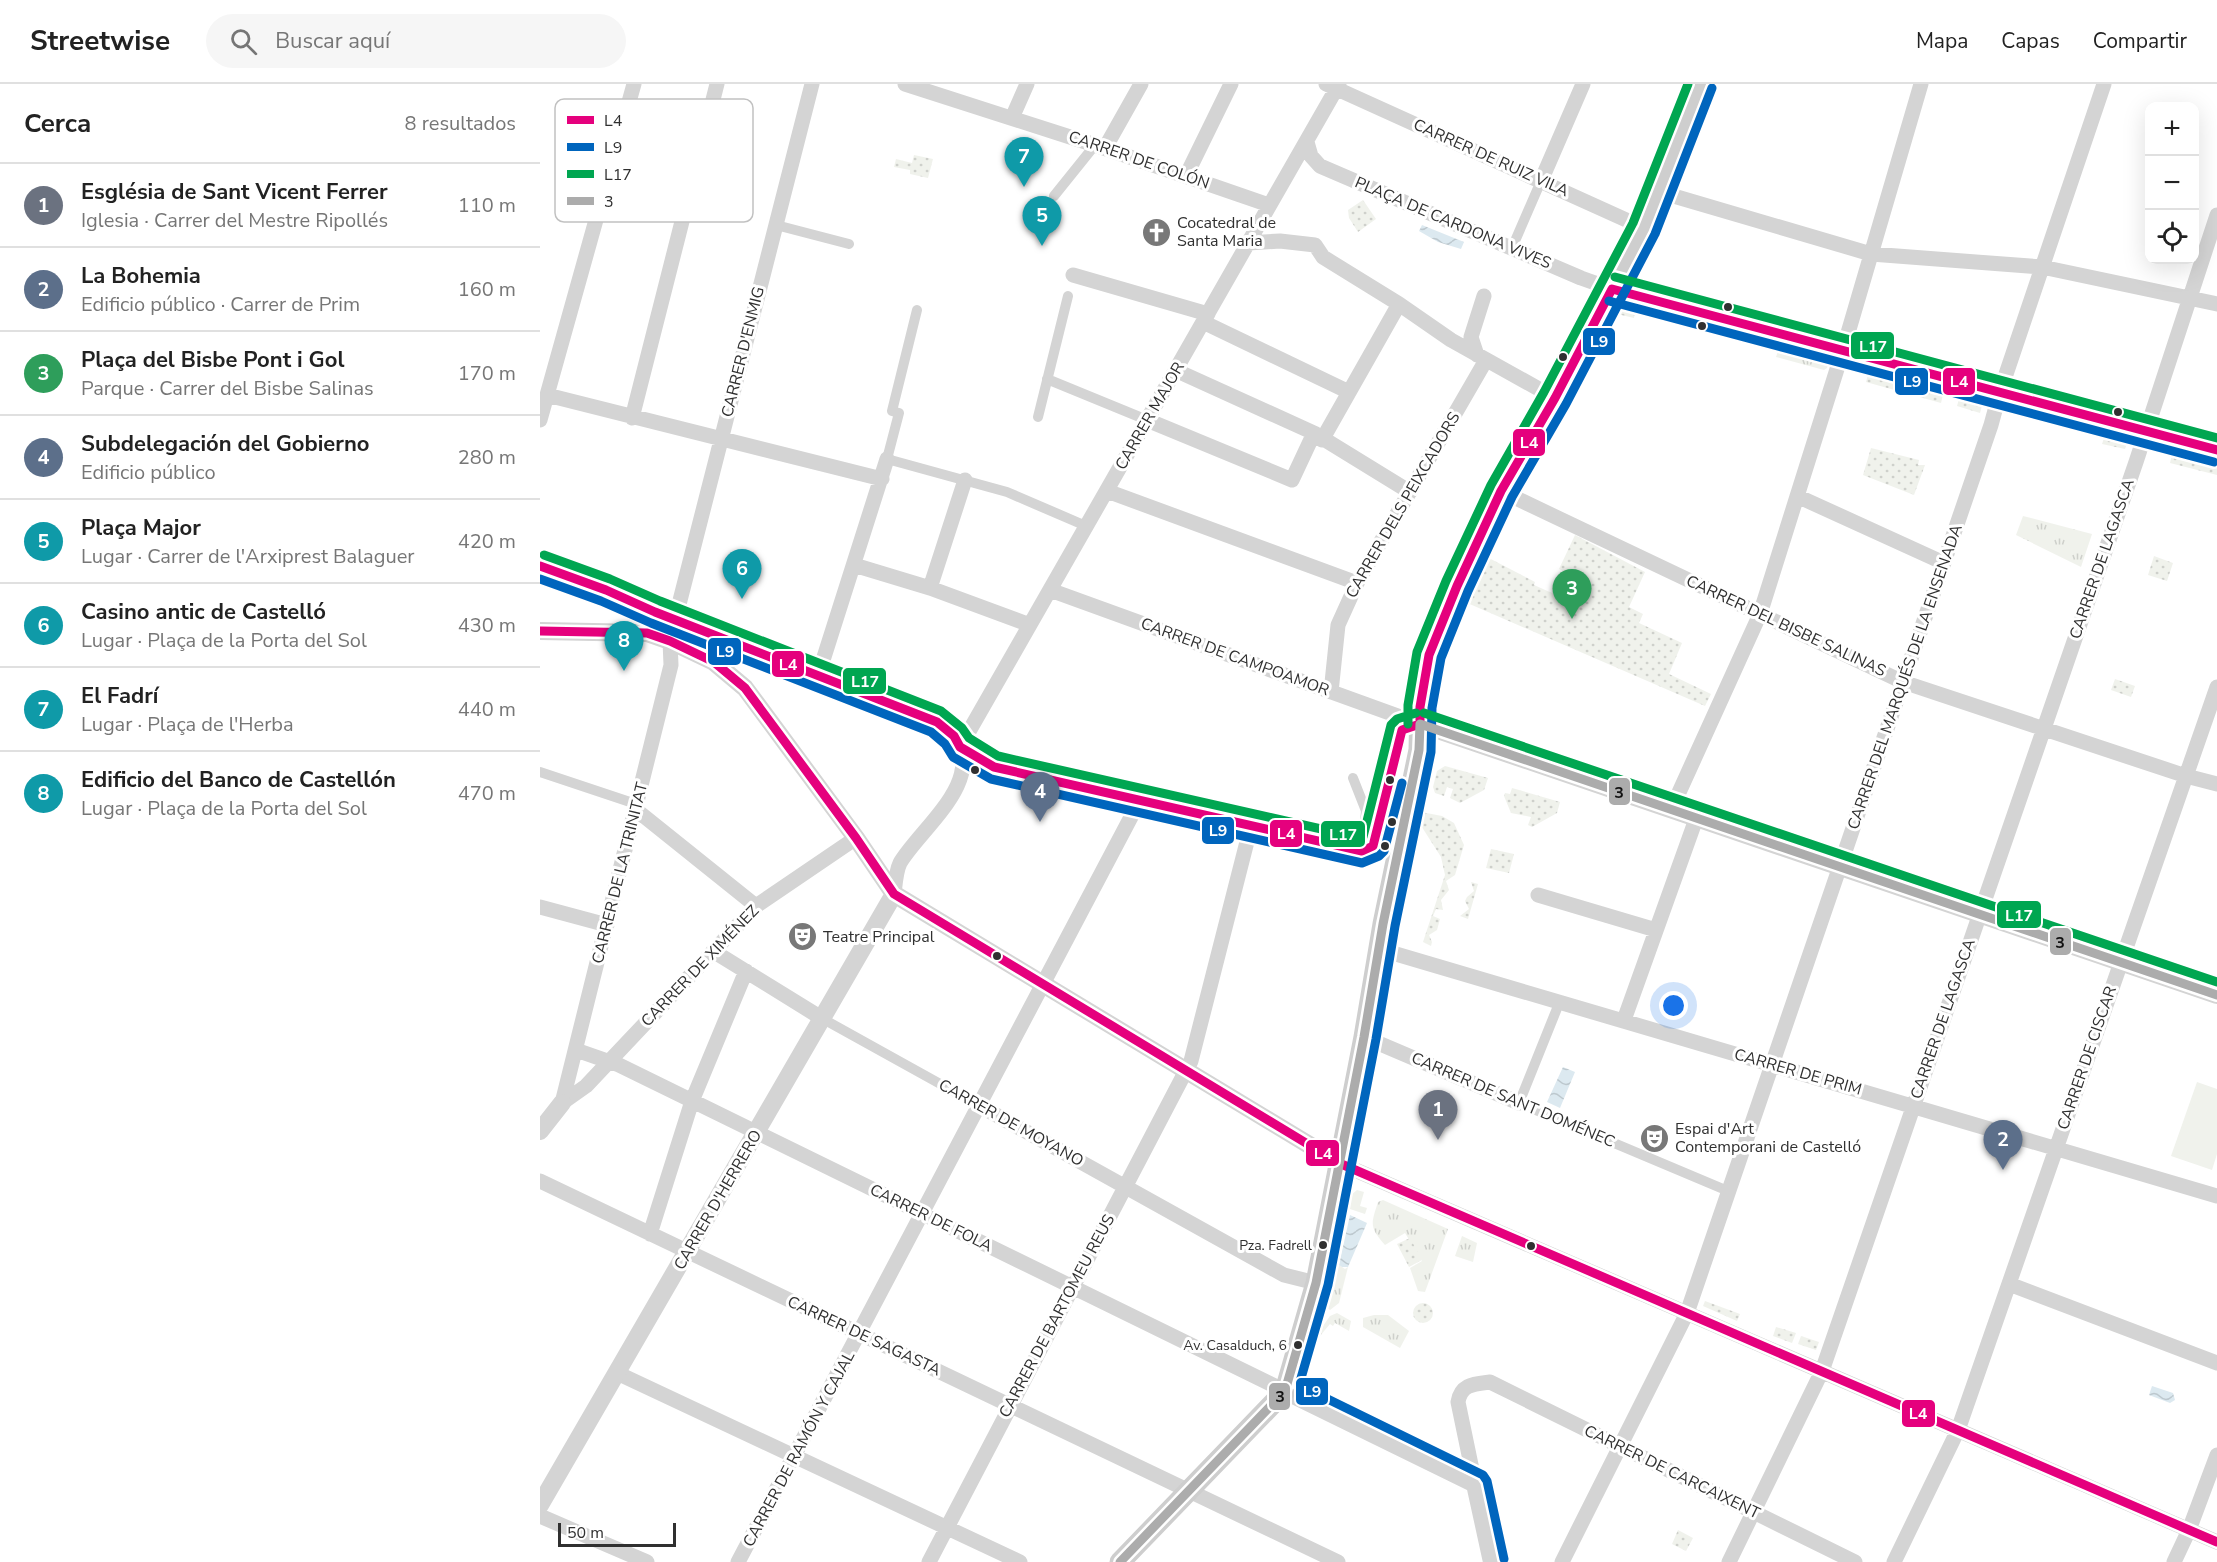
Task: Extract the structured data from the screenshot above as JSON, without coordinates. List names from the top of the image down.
{
  "streets": {
    "street": [
      "CARRER DE RUIZ VILA",
      "CARRER DE COLÓN",
      "PLAÇA DE CARDONA VIVES",
      "CARRER D'ENMIG",
      "CARRER MAJOR",
      "CARRER DELS PEIXCADORS",
      "CARRER DE LAGASCA",
      "CARRER DEL BISBE SALINAS",
      "CARRER DE CAMPOAMOR",
      "CARRER DEL MARQUÉS DE LA ENSENADA",
      "CARRER DE LA TRINITAT",
      "CARRER DE XIMÉNEZ",
      "CARRER DE CISCAR",
      "CARRER DE PRIM",
      "CARRER DE SANT DOMÉNEC",
      "CARRER DE MOYANO",
      "CARRER D'HERRERO",
      "CARRER DE FOLA",
      "CARRER DE BARTOMEU REUS",
      "CARRER DE SAGASTA",
      "CARRER DE RAMÓN Y CAJAL",
      "CARRER DE CARCAIXENT"
    ]
  },
  "crossings": [
    ["CARRER DE RUIZ VILA", "CARRER MAJOR"],
    ["CARRER DE COLÓN", "CARRER MAJOR"],
    ["PLAÇA DE CARDONA VIVES", "CARRER MAJOR"],
    ["CARRER D'ENMIG", "CARRER DE LA TRINITAT"],
    ["CARRER MAJOR", "CARRER DE CAMPOAMOR"],
    ["CARRER DELS PEIXCADORS", "CARRER DE CAMPOAMOR"],
    ["CARRER DE LAGASCA", "CARRER DEL BISBE SALINAS"],
    ["CARRER DE LAGASCA", "CARRER DE PRIM"],
    ["CARRER DE LAGASCA", "CARRER DE CARCAIXENT"],
    ["CARRER DEL BISBE SALINAS", "CARRER DEL MARQUÉS DE LA ENSENADA"],
    ["CARRER DEL BISBE SALINAS", "CARRER DE CISCAR"],
    ["CARRER DEL MARQUÉS DE LA ENSENADA", "CARRER DE PRIM"],
    ["CARRER DEL MARQUÉS DE LA ENSENADA", "CARRER DE SANT DOMÉNEC"],
    ["CARRER DEL MARQUÉS DE LA ENSENADA", "CARRER DE CARCAIXENT"],
    ["CARRER DE LA TRINITAT", "CARRER DE XIMÉNEZ"],
    ["CARRER DE LA TRINITAT", "CARRER DE FOLA"],
    ["CARRER DE XIMÉNEZ", "CARRER DE MOYANO"],
    ["CARRER DE XIMÉNEZ", "CARRER DE FOLA"],
    ["CARRER DE CISCAR", "CARRER DE PRIM"],
    ["CARRER DE MOYANO", "CARRER D'HERRERO"],
    ["CARRER DE MOYANO", "CARRER DE BARTOMEU REUS"],
    ["CARRER DE MOYANO", "CARRER DE RAMÓN Y CAJAL"],
    ["CARRER D'HERRERO", "CARRER DE FOLA"],
    ["CARRER D'HERRERO", "CARRER DE SAGASTA"],
    ["CARRER DE FOLA", "CARRER DE BARTOMEU REUS"],
    ["CARRER DE FOLA", "CARRER DE RAMÓN Y CAJAL"],
    ["CARRER DE BARTOMEU REUS", "CARRER DE SAGASTA"],
    ["CARRER DE SAGASTA", "CARRER DE RAMÓN Y CAJAL"]
  ],
  "places": {
    "church": ["Cocatedral de Santa Maria"],
    "theatre": ["Teatre Principal", "Espai d'Art Contemporani de Castelló"],
    "other": ["Pza. Fadrell", "Av. Casalduch, 6"]
  },
  "lines": [
    "transit line L17",
    "transit line L9",
    "transit line L4",
    "transit line 3"
  ],
  "legend": [
    "L4",
    "L9",
    "L17",
    "3"
  ],
  "scale_bar": "50 m",
  "page": {
    "header": "Streetwise",
    "search": "Buscar aquí",
    "nav": ["Mapa", "Capas", "Compartir"],
    "heading": ["Cerca", "8 resultados"],
    "map_buttons": ["+", "−"],
    "pins": [
      "7",
      "5",
      "6",
      "3",
      "8",
      "4",
      "1",
      "2"
    ],
    "list": [
      {
        "mark": "1",
        "name": "Església de Sant Vicent Ferrer",
        "note": "Iglesia · Carrer del Mestre Ripollés",
        "value": "110 m"
      },
      {
        "mark": "2",
        "name": "La Bohemia",
        "note": "Edificio público · Carrer de Prim",
        "value": "160 m"
      },
      {
        "mark": "3",
        "name": "Plaça del Bisbe Pont i Gol",
        "note": "Parque · Carrer del Bisbe Salinas",
        "value": "170 m"
      },
      {
        "mark": "4",
        "name": "Subdelegación del Gobierno",
        "note": "Edificio público",
        "value": "280 m"
      },
      {
        "mark": "5",
        "name": "Plaça Major",
        "note": "Lugar · Carrer de l'Arxiprest Balaguer",
        "value": "420 m"
      },
      {
        "mark": "6",
        "name": "Casino antic de Castelló",
        "note": "Lugar · Plaça de la Porta del Sol",
        "value": "430 m"
      },
      {
        "mark": "7",
        "name": "El Fadrí",
        "note": "Lugar · Plaça de l'Herba",
        "value": "440 m"
      },
      {
        "mark": "8",
        "name": "Edificio del Banco de Castellón",
        "note": "Lugar · Plaça de la Porta del Sol",
        "value": "470 m"
      }
    ],
    "scale": "50 m"
  }
}
